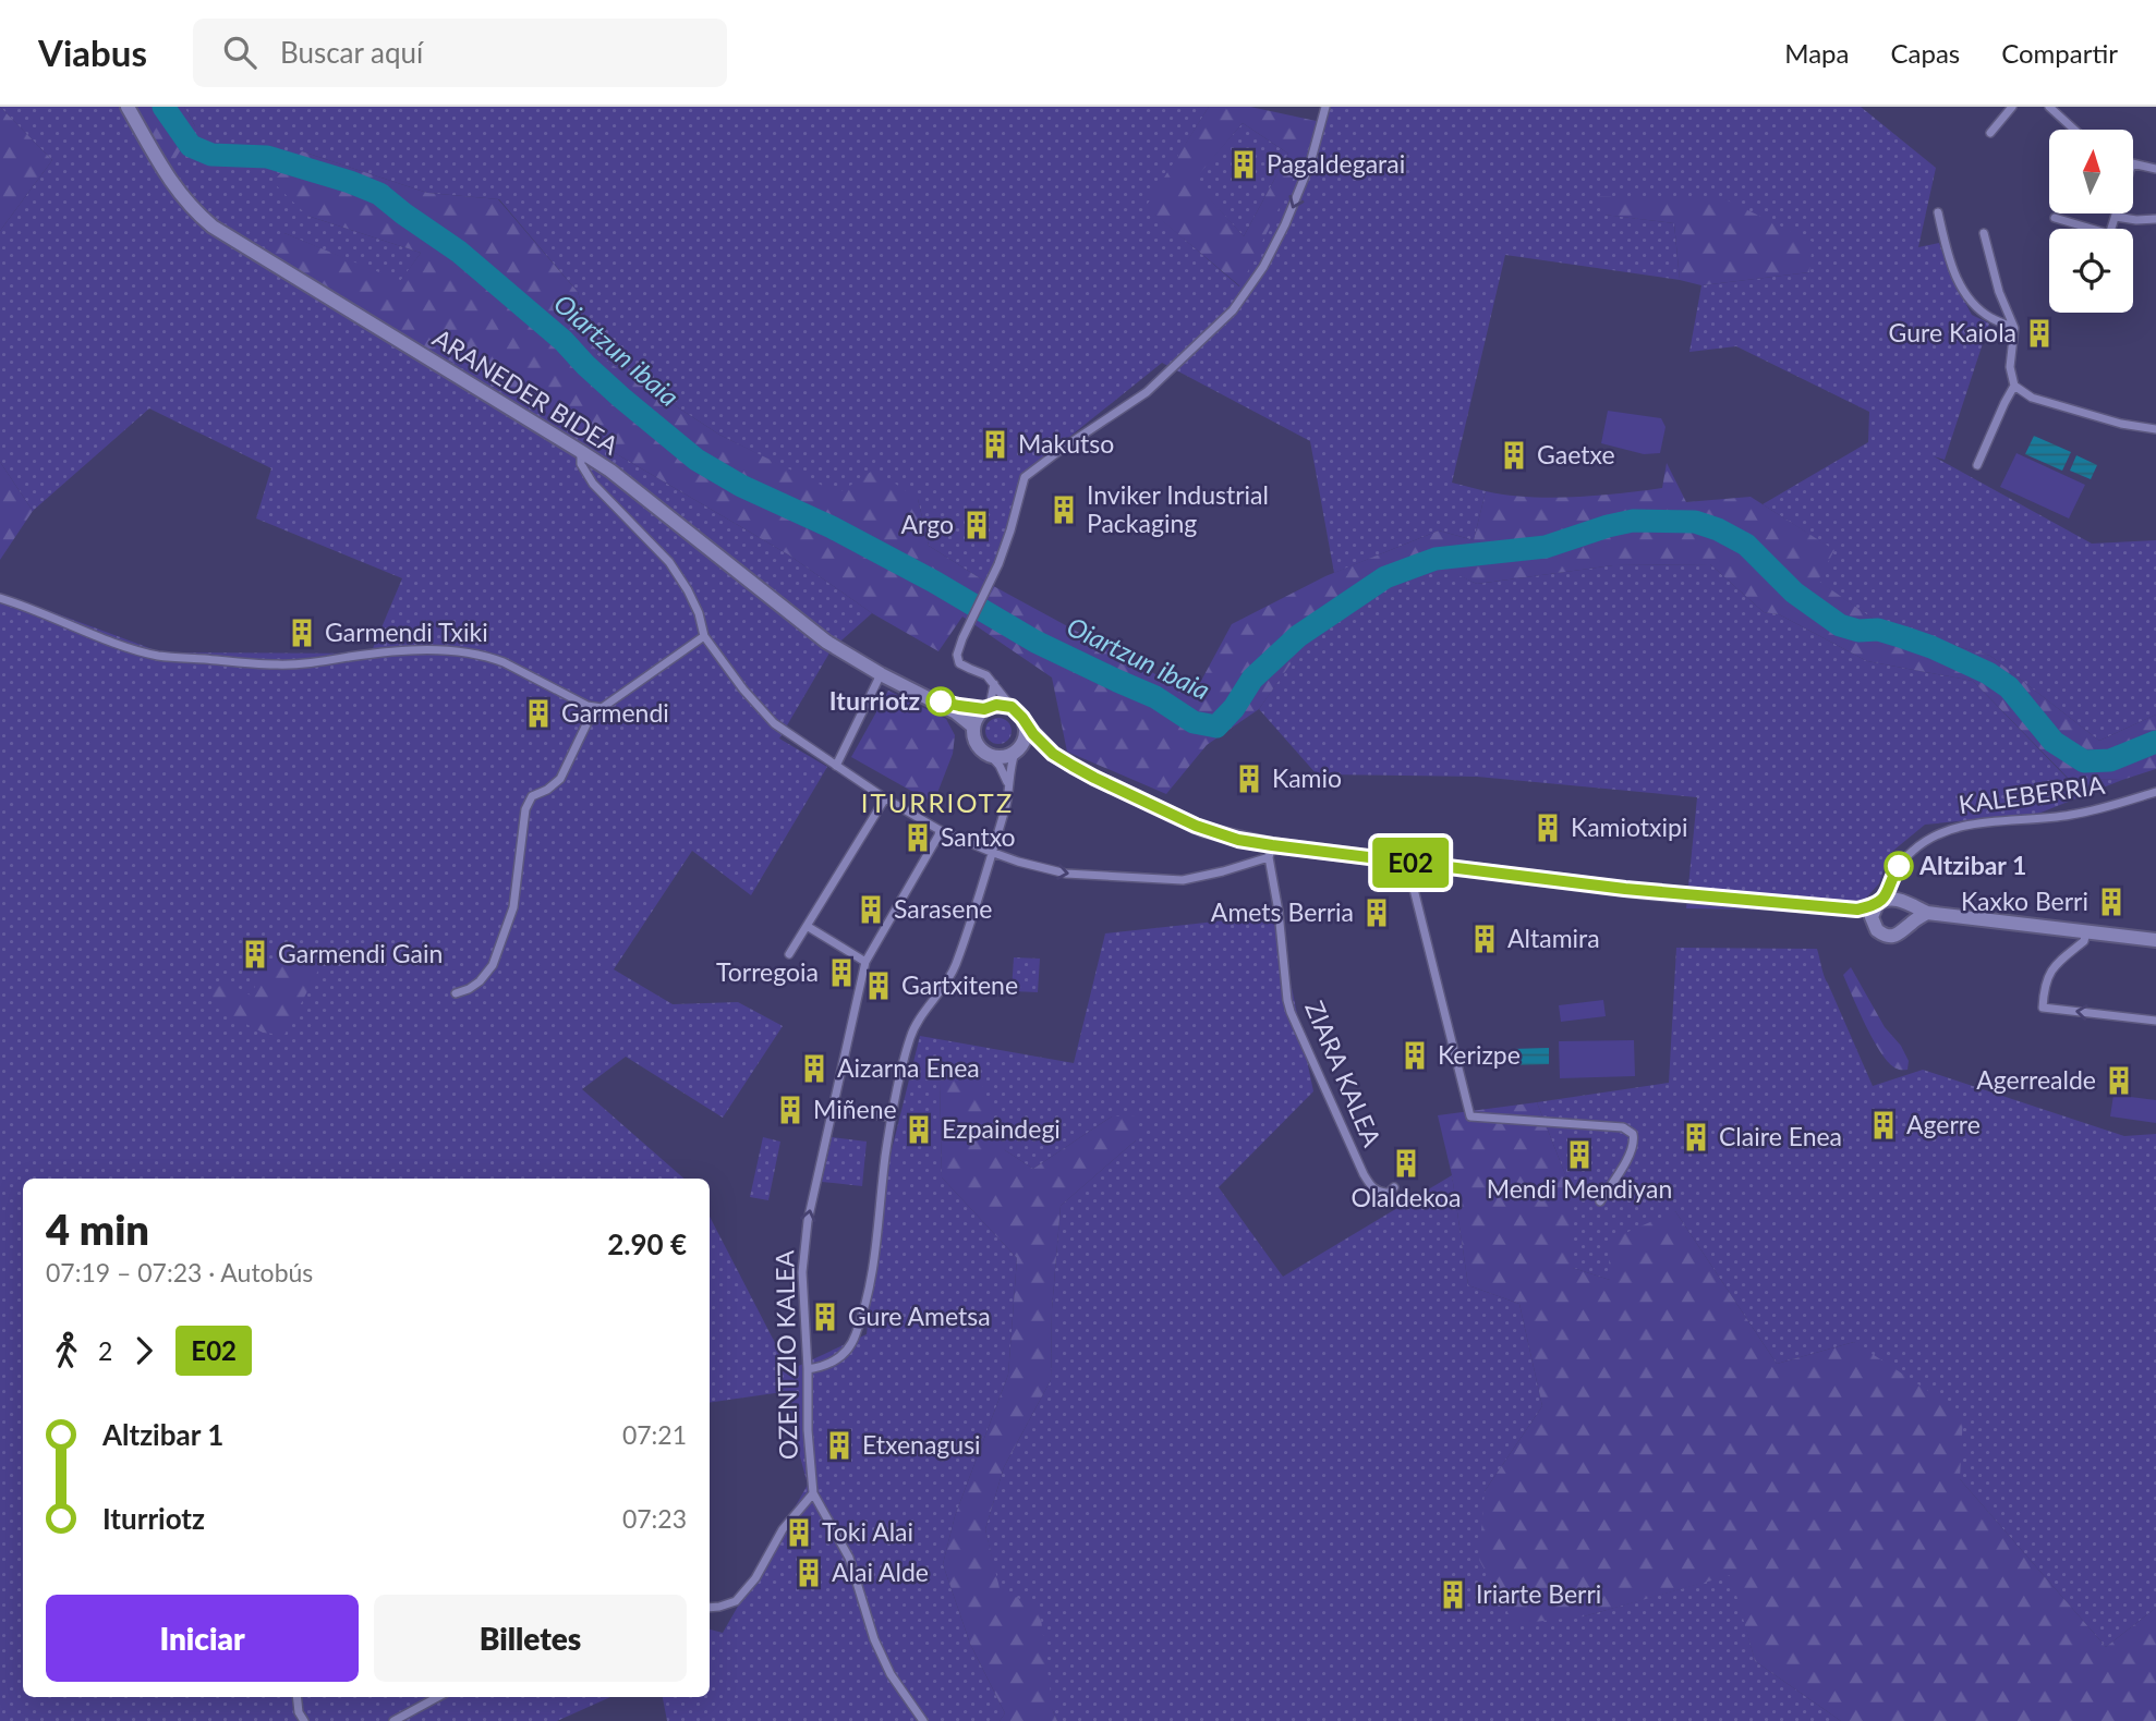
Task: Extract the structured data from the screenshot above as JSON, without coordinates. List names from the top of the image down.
{
  "streets": {
    "street": [
      "ARANEDER BIDEA",
      "KALEBERRIA",
      "ZIARA KALEA",
      "OZENTZIO KALEA"
    ]
  },
  "districts": ["ITURRIOTZ"],
  "water": ["Oiartzun ibaia"],
  "places": {
    "building": [
      "Pagaldegarai",
      "Gure Kaiola",
      "Makutso",
      "Gaetxe",
      "Inviker Industrial Packaging",
      "Argo",
      "Garmendi Txiki",
      "Garmendi",
      "Kamio",
      "Kamiotxipi",
      "Santxo",
      "Kaxko Berri",
      "Sarasene",
      "Amets Berria",
      "Altamira",
      "Garmendi Gain",
      "Torregoia",
      "Gartxitene",
      "Kerizpe",
      "Aizarna Enea",
      "Agerrealde",
      "Miñene",
      "Agerre",
      "Ezpaindegi",
      "Claire Enea",
      "Mendi Mendiyan",
      "Olaldekoa",
      "Gure Ametsa",
      "Etxenagusi",
      "Toki Alai",
      "Alai Alde",
      "Iriarte Berri"
    ],
    "other": ["Iturriotz", "Altzibar 1"]
  },
  "lines": ["bus line E02"],
  "north": "top",
  "page": {
    "header": "Viabus",
    "search": "Buscar aquí",
    "nav": ["Mapa", "Capas", "Compartir"],
    "on_map": "E02",
    "heading": ["4 min", "07:19 – 07:23 · Autobús", "2.90 €"],
    "legs": ["2", "E02"],
    "list": [
      {
        "name": "Altzibar 1",
        "value": "07:21"
      },
      {
        "name": "Iturriotz",
        "value": "07:23"
      }
    ],
    "buttons": ["Iniciar", "Billetes"]
  }
}
